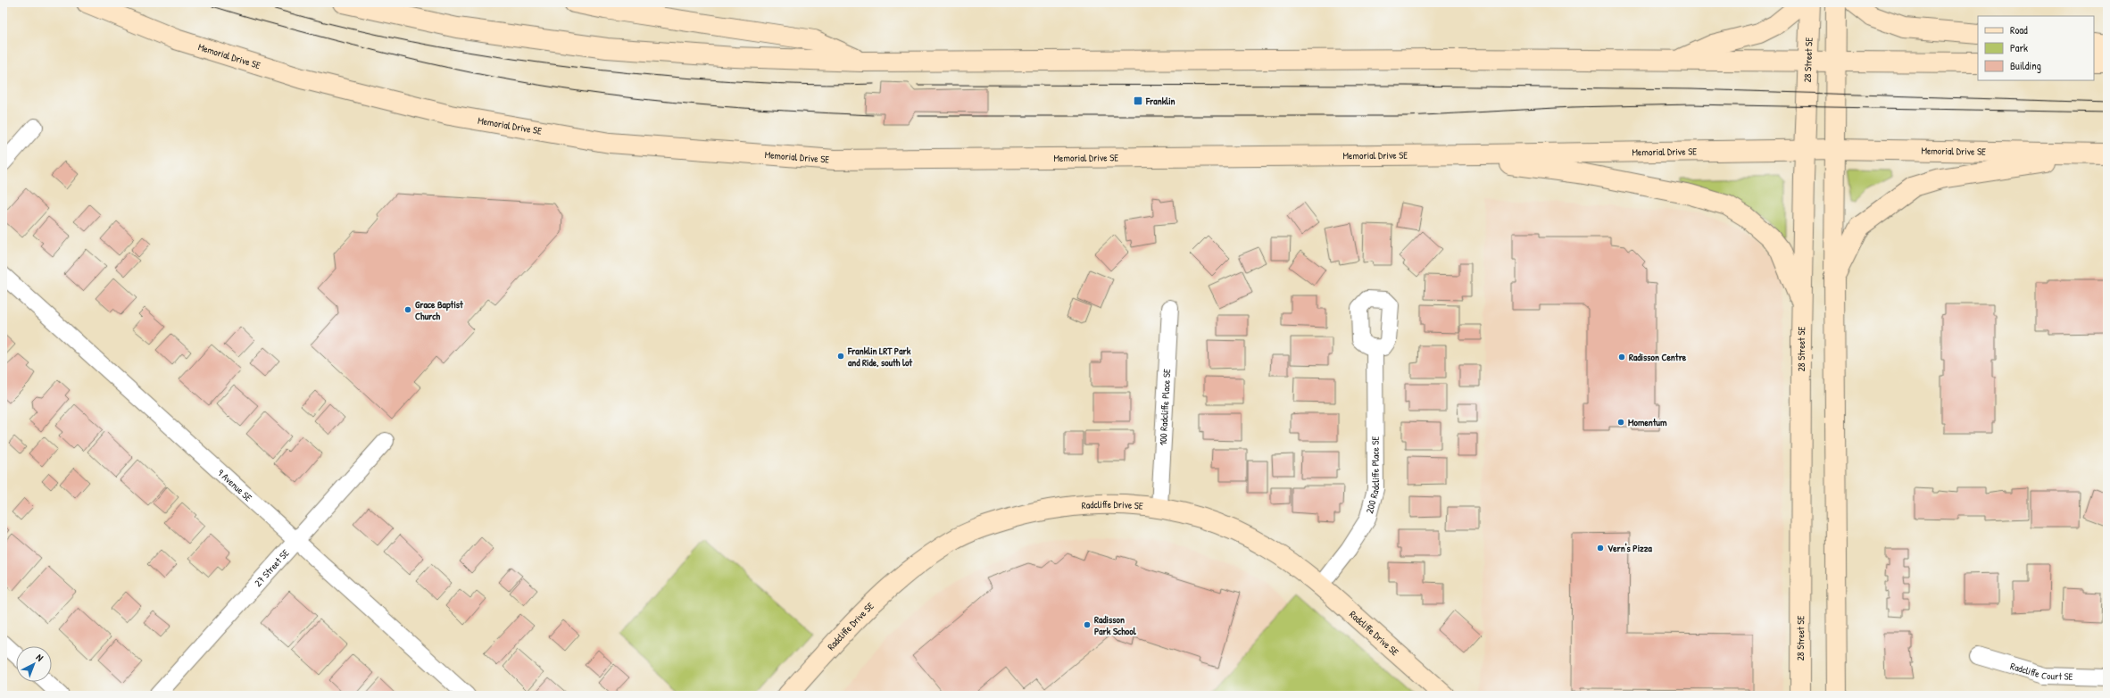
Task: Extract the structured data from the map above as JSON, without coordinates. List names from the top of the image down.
{
  "streets": {
    "main road": ["Memorial Drive SE", "28 Street SE", "Radcliffe Drive SE"],
    "street": [
      "100 Radcliffe Place SE",
      "200 Radcliffe Place SE",
      "9 Avenue SE",
      "27 Street SE",
      "Radcliffe Court SE"
    ]
  },
  "crossings": [
    ["Memorial Drive SE", "28 Street SE"],
    ["100 Radcliffe Place SE", "Radcliffe Drive SE"],
    ["200 Radcliffe Place SE", "Radcliffe Drive SE"],
    ["9 Avenue SE", "27 Street SE"]
  ],
  "places": {
    "transit": ["Franklin"],
    "other": [
      "Grace Baptist Church",
      "Franklin LRT Park and Ride, south lot",
      "Radisson Centre",
      "Momentum",
      "Vern's Pizza",
      "Radisson Park School"
    ]
  },
  "legend": ["Road", "Park", "Building"],
  "north": "top right"
}
